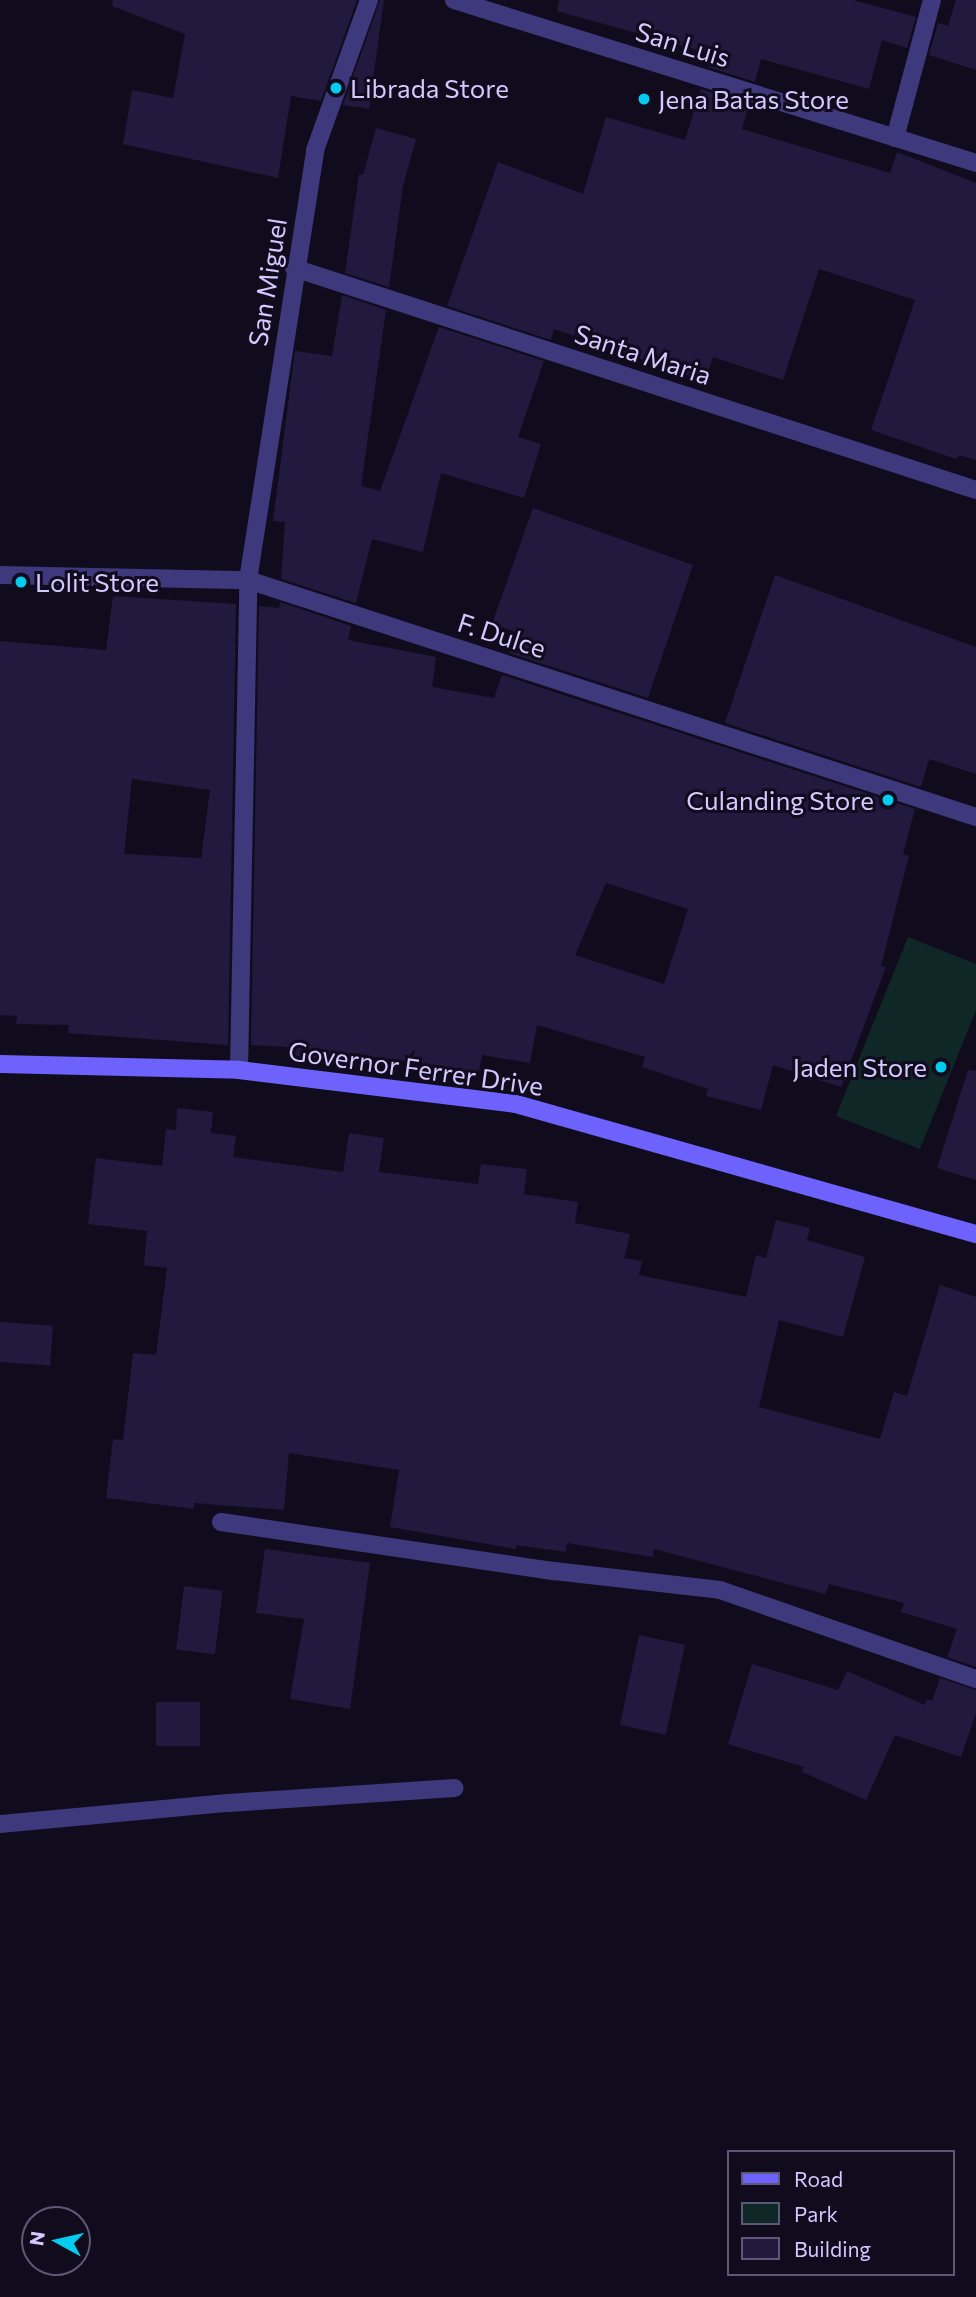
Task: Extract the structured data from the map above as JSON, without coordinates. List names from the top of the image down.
{
  "streets": {
    "main road": ["Governor Ferrer Drive"],
    "street": [
      "San Luis",
      "San Miguel",
      "Santa Maria",
      "F. Dulce"
    ]
  },
  "crossings": [
    ["San Miguel", "Santa Maria"],
    ["San Miguel", "F. Dulce"],
    ["San Miguel", "Governor Ferrer Drive"]
  ],
  "places": [
    "Librada Store",
    "Jena Batas Store",
    "Lolit Store",
    "Culanding Store",
    "Jaden Store"
  ],
  "legend": ["Road", "Park", "Building"],
  "north": "left"
}
